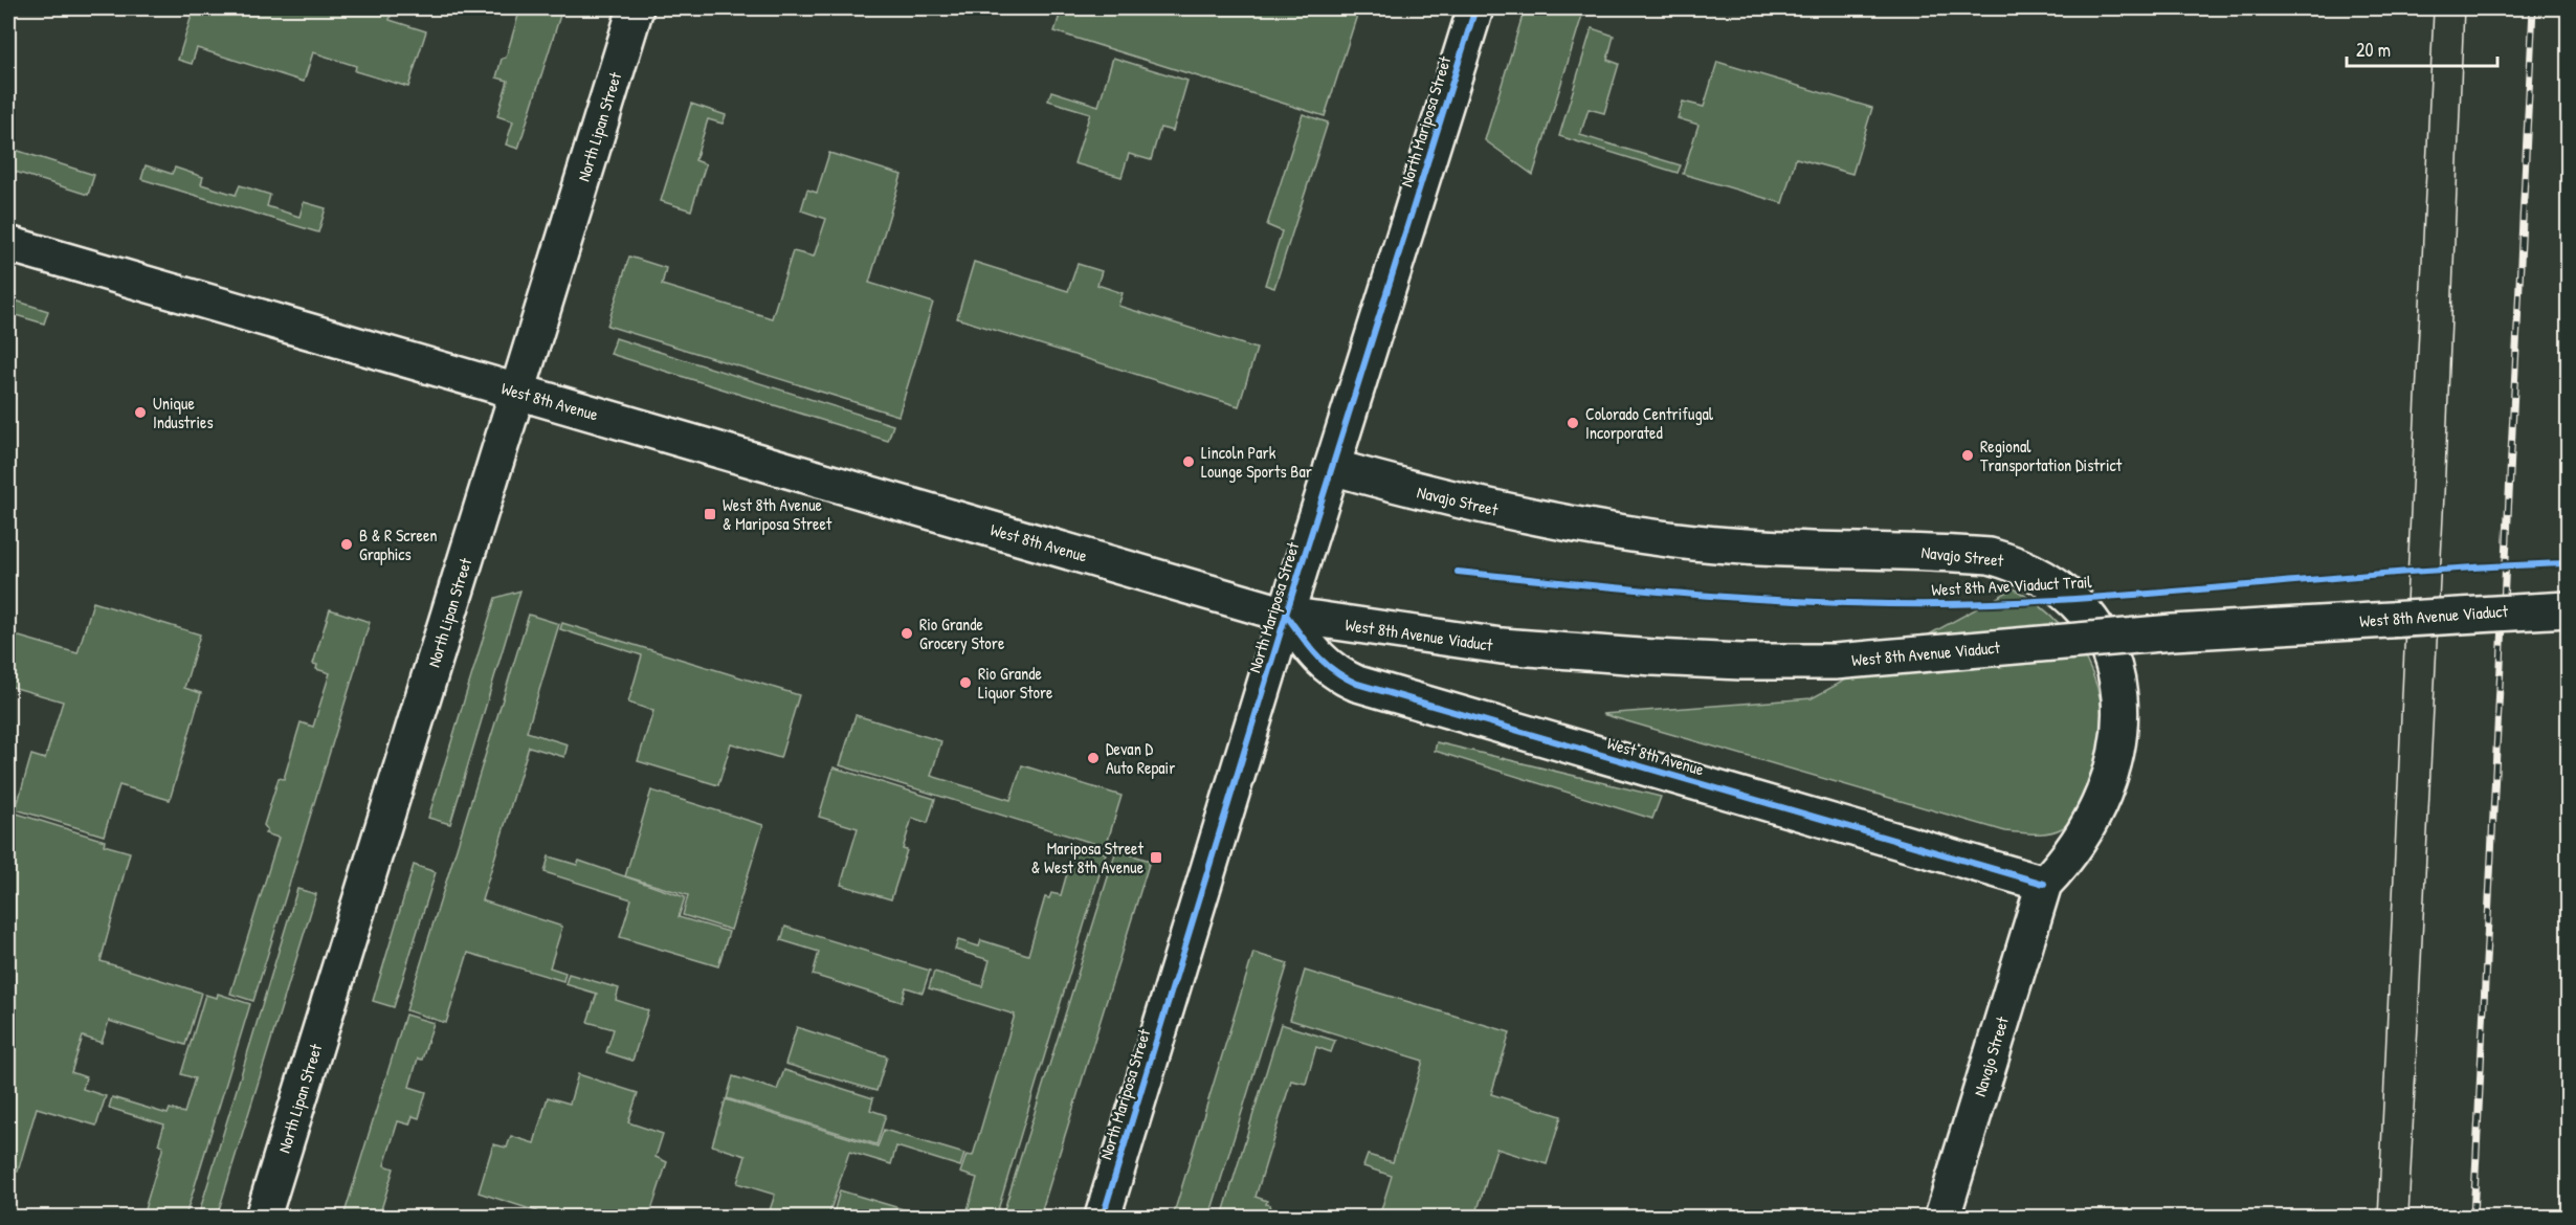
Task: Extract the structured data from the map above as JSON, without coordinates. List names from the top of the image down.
{
  "streets": {
    "street": [
      "North Mariposa Street",
      "North Lipan Street",
      "West 8th Avenue",
      "Navajo Street",
      "West 8th Avenue Viaduct"
    ],
    "cycle path": ["West 8th Ave Viaduct Trail"]
  },
  "crossings": [
    ["North Mariposa Street", "West 8th Avenue"],
    ["North Mariposa Street", "Navajo Street"],
    ["North Mariposa Street", "West 8th Avenue Viaduct"],
    ["North Lipan Street", "West 8th Avenue"],
    ["West 8th Avenue", "Navajo Street"],
    ["West 8th Avenue", "West 8th Avenue Viaduct"]
  ],
  "places": {
    "other": [
      "Unique Industries",
      "Colorado Centrifugal Incorporated",
      "Regional Transportation District",
      "Lincoln Park Lounge Sports Bar",
      "B & R Screen Graphics",
      "Rio Grande Grocery Store",
      "Rio Grande Liquor Store",
      "Devan D Auto Repair"
    ],
    "transit": ["West 8th Avenue & Mariposa Street", "Mariposa Street & West 8th Avenue"]
  },
  "scale_bar": "20 m"
}
